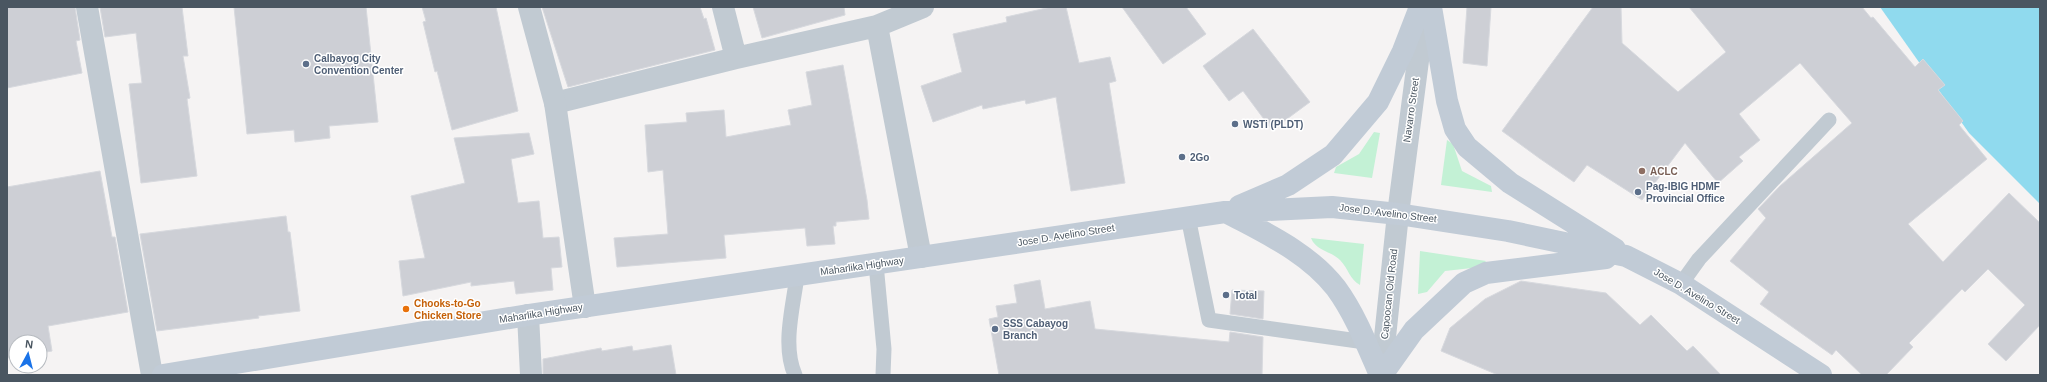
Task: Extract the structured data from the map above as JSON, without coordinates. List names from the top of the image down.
{
  "streets": {
    "main road": ["Jose D. Avelino Street", "Maharlika Highway"],
    "street": ["Navarro Street", "Capoocan Old Road"]
  },
  "crossings": [
    ["Navarro Street", "Jose D. Avelino Street"],
    ["Navarro Street", "Capoocan Old Road"],
    ["Jose D. Avelino Street", "Maharlika Highway"],
    ["Jose D. Avelino Street", "Capoocan Old Road"]
  ],
  "places": [
    "Calbayog City Convention Center",
    "WSTi (PLDT)",
    "2Go",
    "ACLC",
    "Pag-IBIG HDMF Provincial Office",
    "Total",
    "Chooks-to-Go Chicken Store",
    "SSS Cabayog Branch"
  ],
  "north": "top"
}
